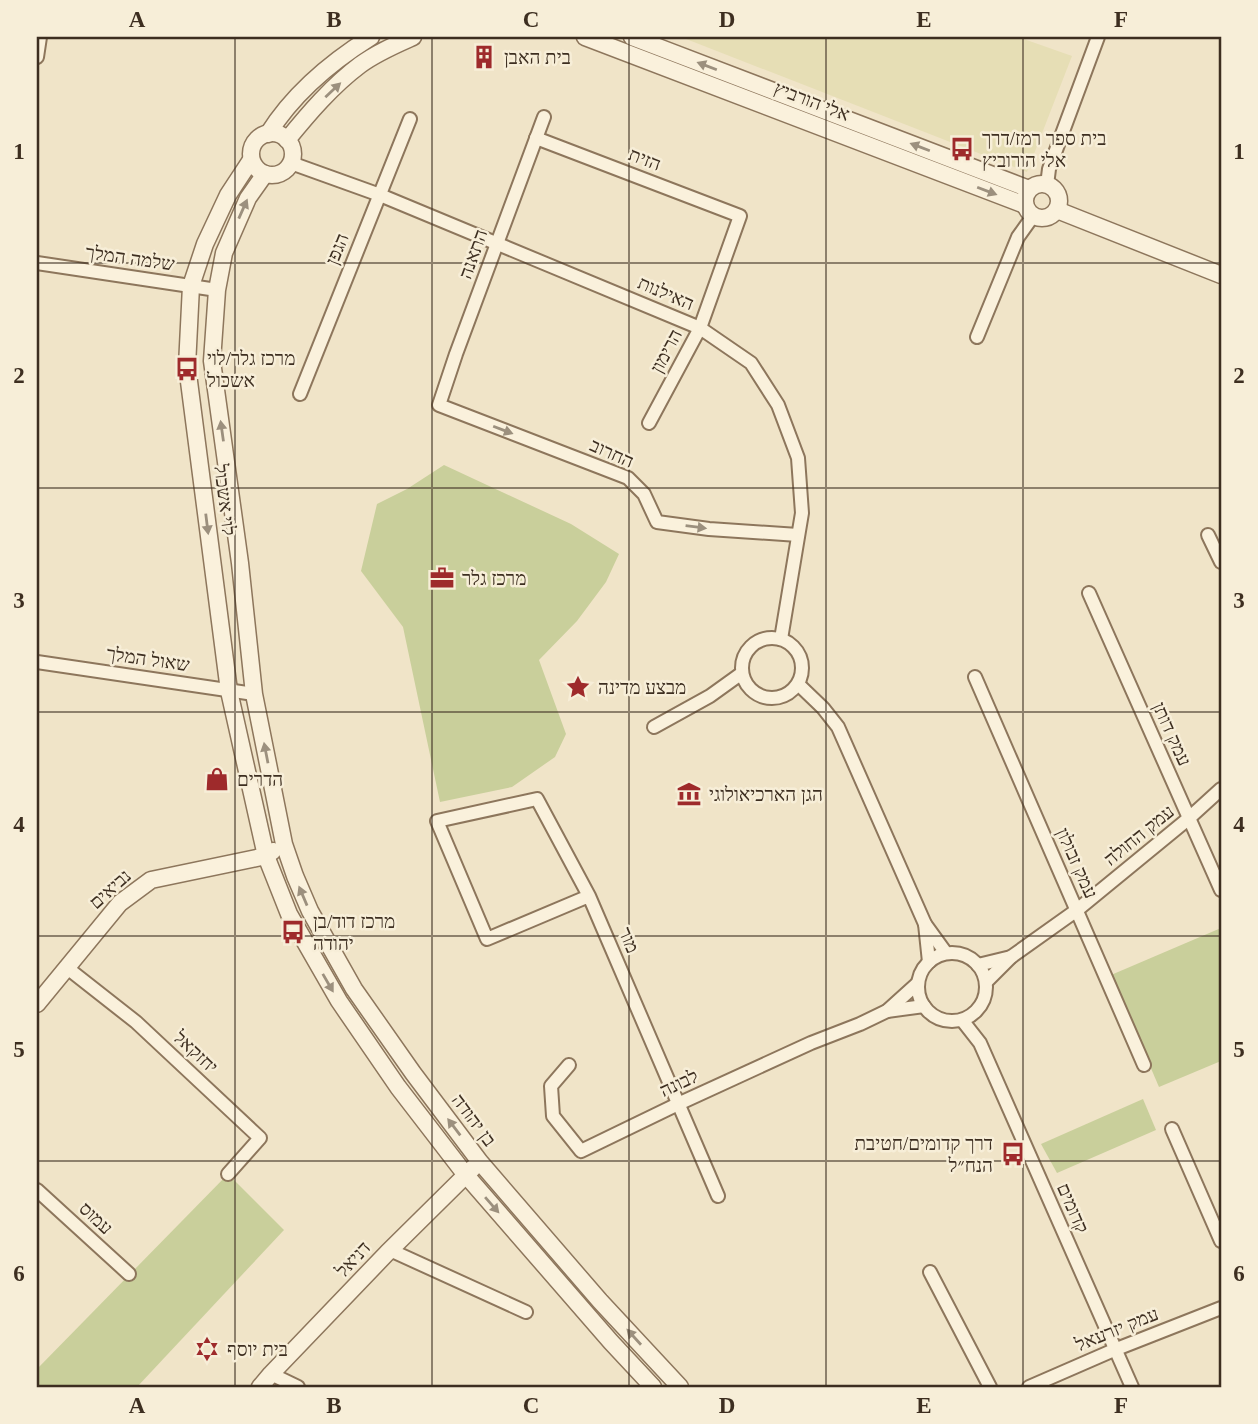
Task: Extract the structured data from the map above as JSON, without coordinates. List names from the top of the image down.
{
  "streets": {
    "street": [
      "אלי הורביץ",
      "הזית",
      "הגפן",
      "התאנה",
      "שלמה המלך",
      "האילנות",
      "הרימון",
      "החרוב",
      "לוי אשכול",
      "שאול המלך",
      "עמק דותן",
      "עמק החולה",
      "עמק זבולון",
      "נביאים",
      "מור",
      "יחזקאל",
      "לבונה",
      "בן יהודה",
      "קדומים",
      "עמוס",
      "דניאל",
      "עמק יזרעאל"
    ]
  },
  "crossings": [
    ["הזית", "התאנה"],
    ["הזית", "הרימון"],
    ["הגפן", "האילנות"],
    ["התאנה", "האילנות"],
    ["התאנה", "החרוב"],
    ["שלמה המלך", "לוי אשכול"],
    ["האילנות", "הרימון"],
    ["האילנות", "החרוב"],
    ["האילנות", "לוי אשכול"],
    ["לוי אשכול", "שאול המלך"],
    ["לוי אשכול", "נביאים"],
    ["לוי אשכול", "בן יהודה"],
    ["עמק דותן", "עמק החולה"],
    ["עמק החולה", "עמק זבולון"],
    ["עמק החולה", "לבונה"],
    ["עמק החולה", "קדומים"],
    ["נביאים", "יחזקאל"],
    ["נביאים", "בן יהודה"],
    ["מור", "לבונה"],
    ["לבונה", "קדומים"],
    ["בן יהודה", "דניאל"],
    ["קדומים", "עמק יזרעאל"]
  ],
  "one_way": ["החרוב"],
  "places": {
    "building": ["בית האבן"],
    "bus stop": [
      "בית ספר רמז/דרך אלי הורוביץ",
      "מרכז גלר/לוי אשכול",
      "מרכז דוד/בן יהודה",
      "דרך קדומים/חטיבת הנח״ל"
    ],
    "office": ["מרכז גלר"],
    "place": ["מבצע מדינה"],
    "shop": ["הדרים"],
    "museum": ["הגן הארכיאולוגי"],
    "synagogue": ["בית יוסף"]
  },
  "grid": {
    "columns": [
      "A",
      "B",
      "C",
      "D",
      "E",
      "F"
    ],
    "rows": [
      "1",
      "2",
      "3",
      "4",
      "5",
      "6"
    ]
  }
}
